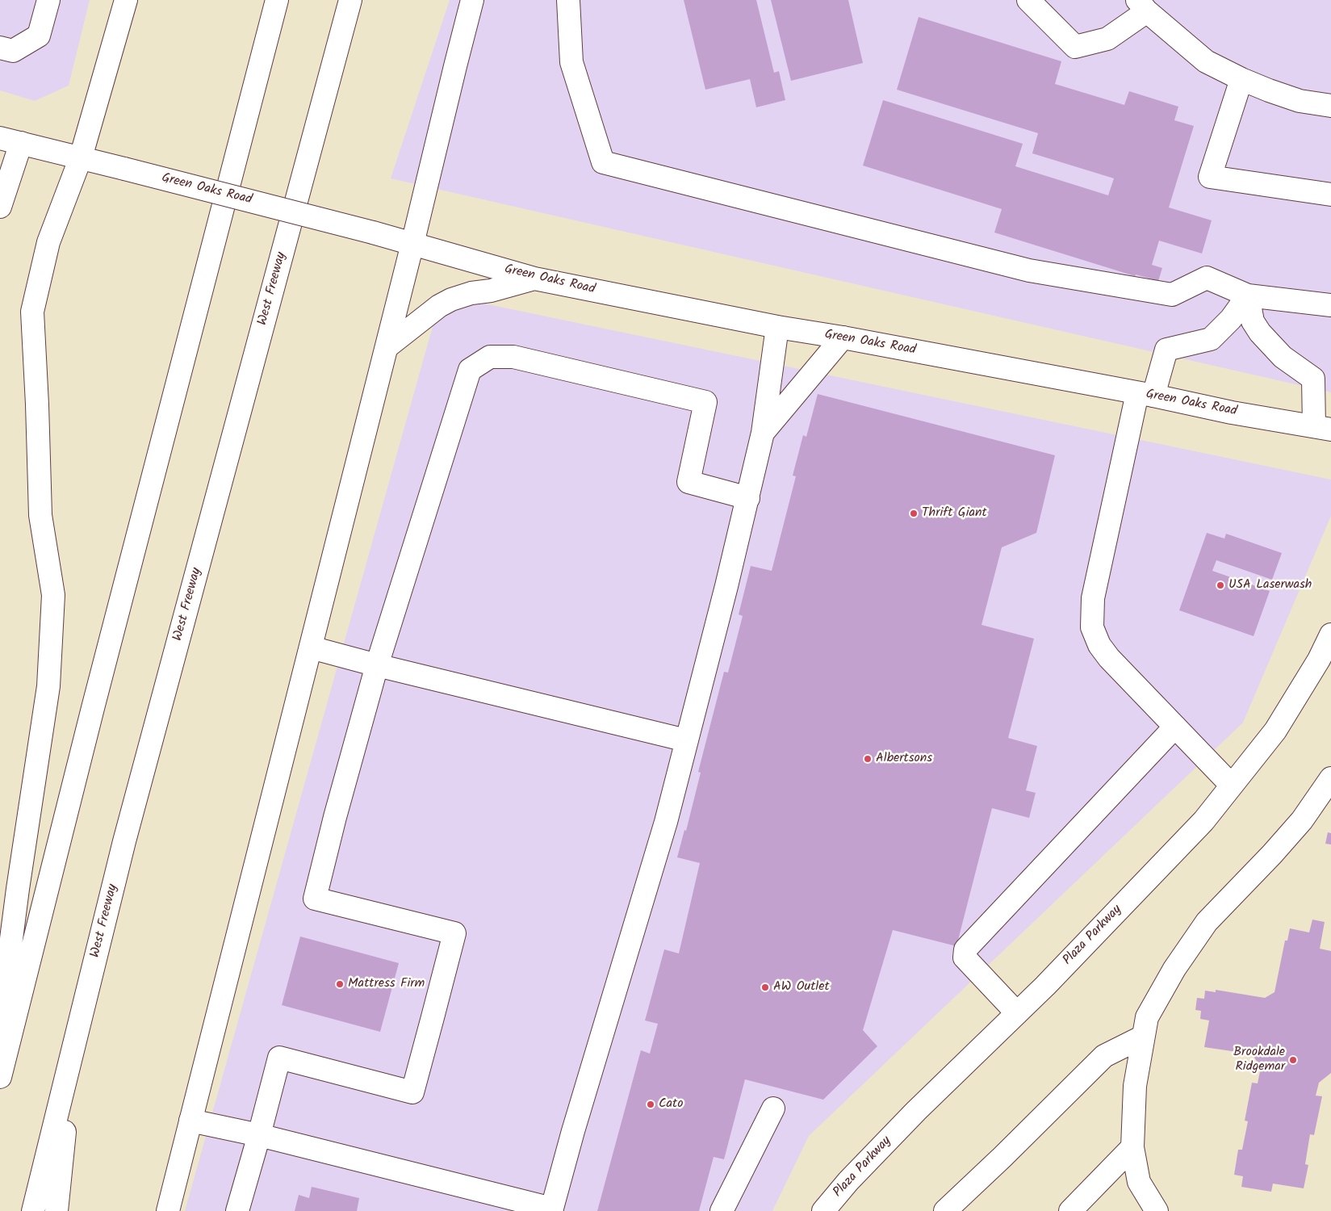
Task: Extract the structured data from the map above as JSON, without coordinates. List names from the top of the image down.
{
  "streets": {
    "main road": ["Green Oaks Road", "West Freeway", "Plaza Parkway"]
  },
  "places": [
    "Thrift Giant",
    "USA Laserwash",
    "Albertsons",
    "Mattress Firm",
    "AW Outlet",
    "Brookdale Ridgemar",
    "Cato"
  ]
}
